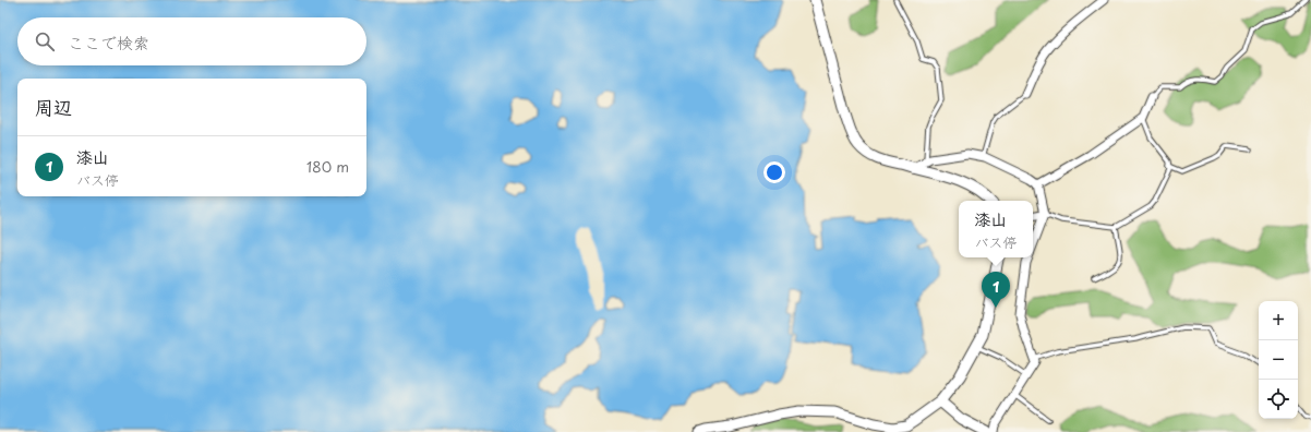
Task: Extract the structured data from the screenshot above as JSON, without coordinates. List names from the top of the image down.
{
  "page": {
    "search": "ここで検索",
    "heading": "周辺",
    "list": [
      {
        "mark": "1",
        "name": "漆山",
        "note": "バス停",
        "value": "180 m"
      }
    ],
    "popup": ["漆山", "バス停"],
    "pins": "1",
    "map_buttons": ["+", "−"]
  }
}
